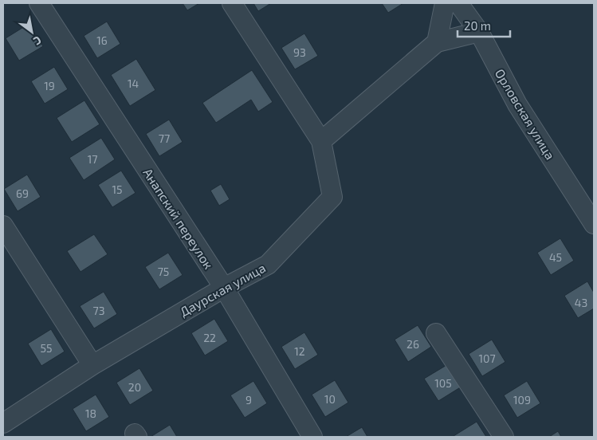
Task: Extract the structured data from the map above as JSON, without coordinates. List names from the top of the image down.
{
  "streets": {
    "street": ["Орловская улица", "Анапский переулок", "Даурская улица"]
  },
  "crossings": [
    ["Анапский переулок", "Даурская улица"]
  ],
  "house_numbers": [
    "16",
    "93",
    "14",
    "19",
    "77",
    "17",
    "15",
    "69",
    "45",
    "75",
    "43",
    "73",
    "22",
    "26",
    "55",
    "12",
    "107",
    "105",
    "20",
    "10",
    "9",
    "109",
    "18"
  ],
  "scale_bar": "20 m",
  "north": "bottom right"
}
